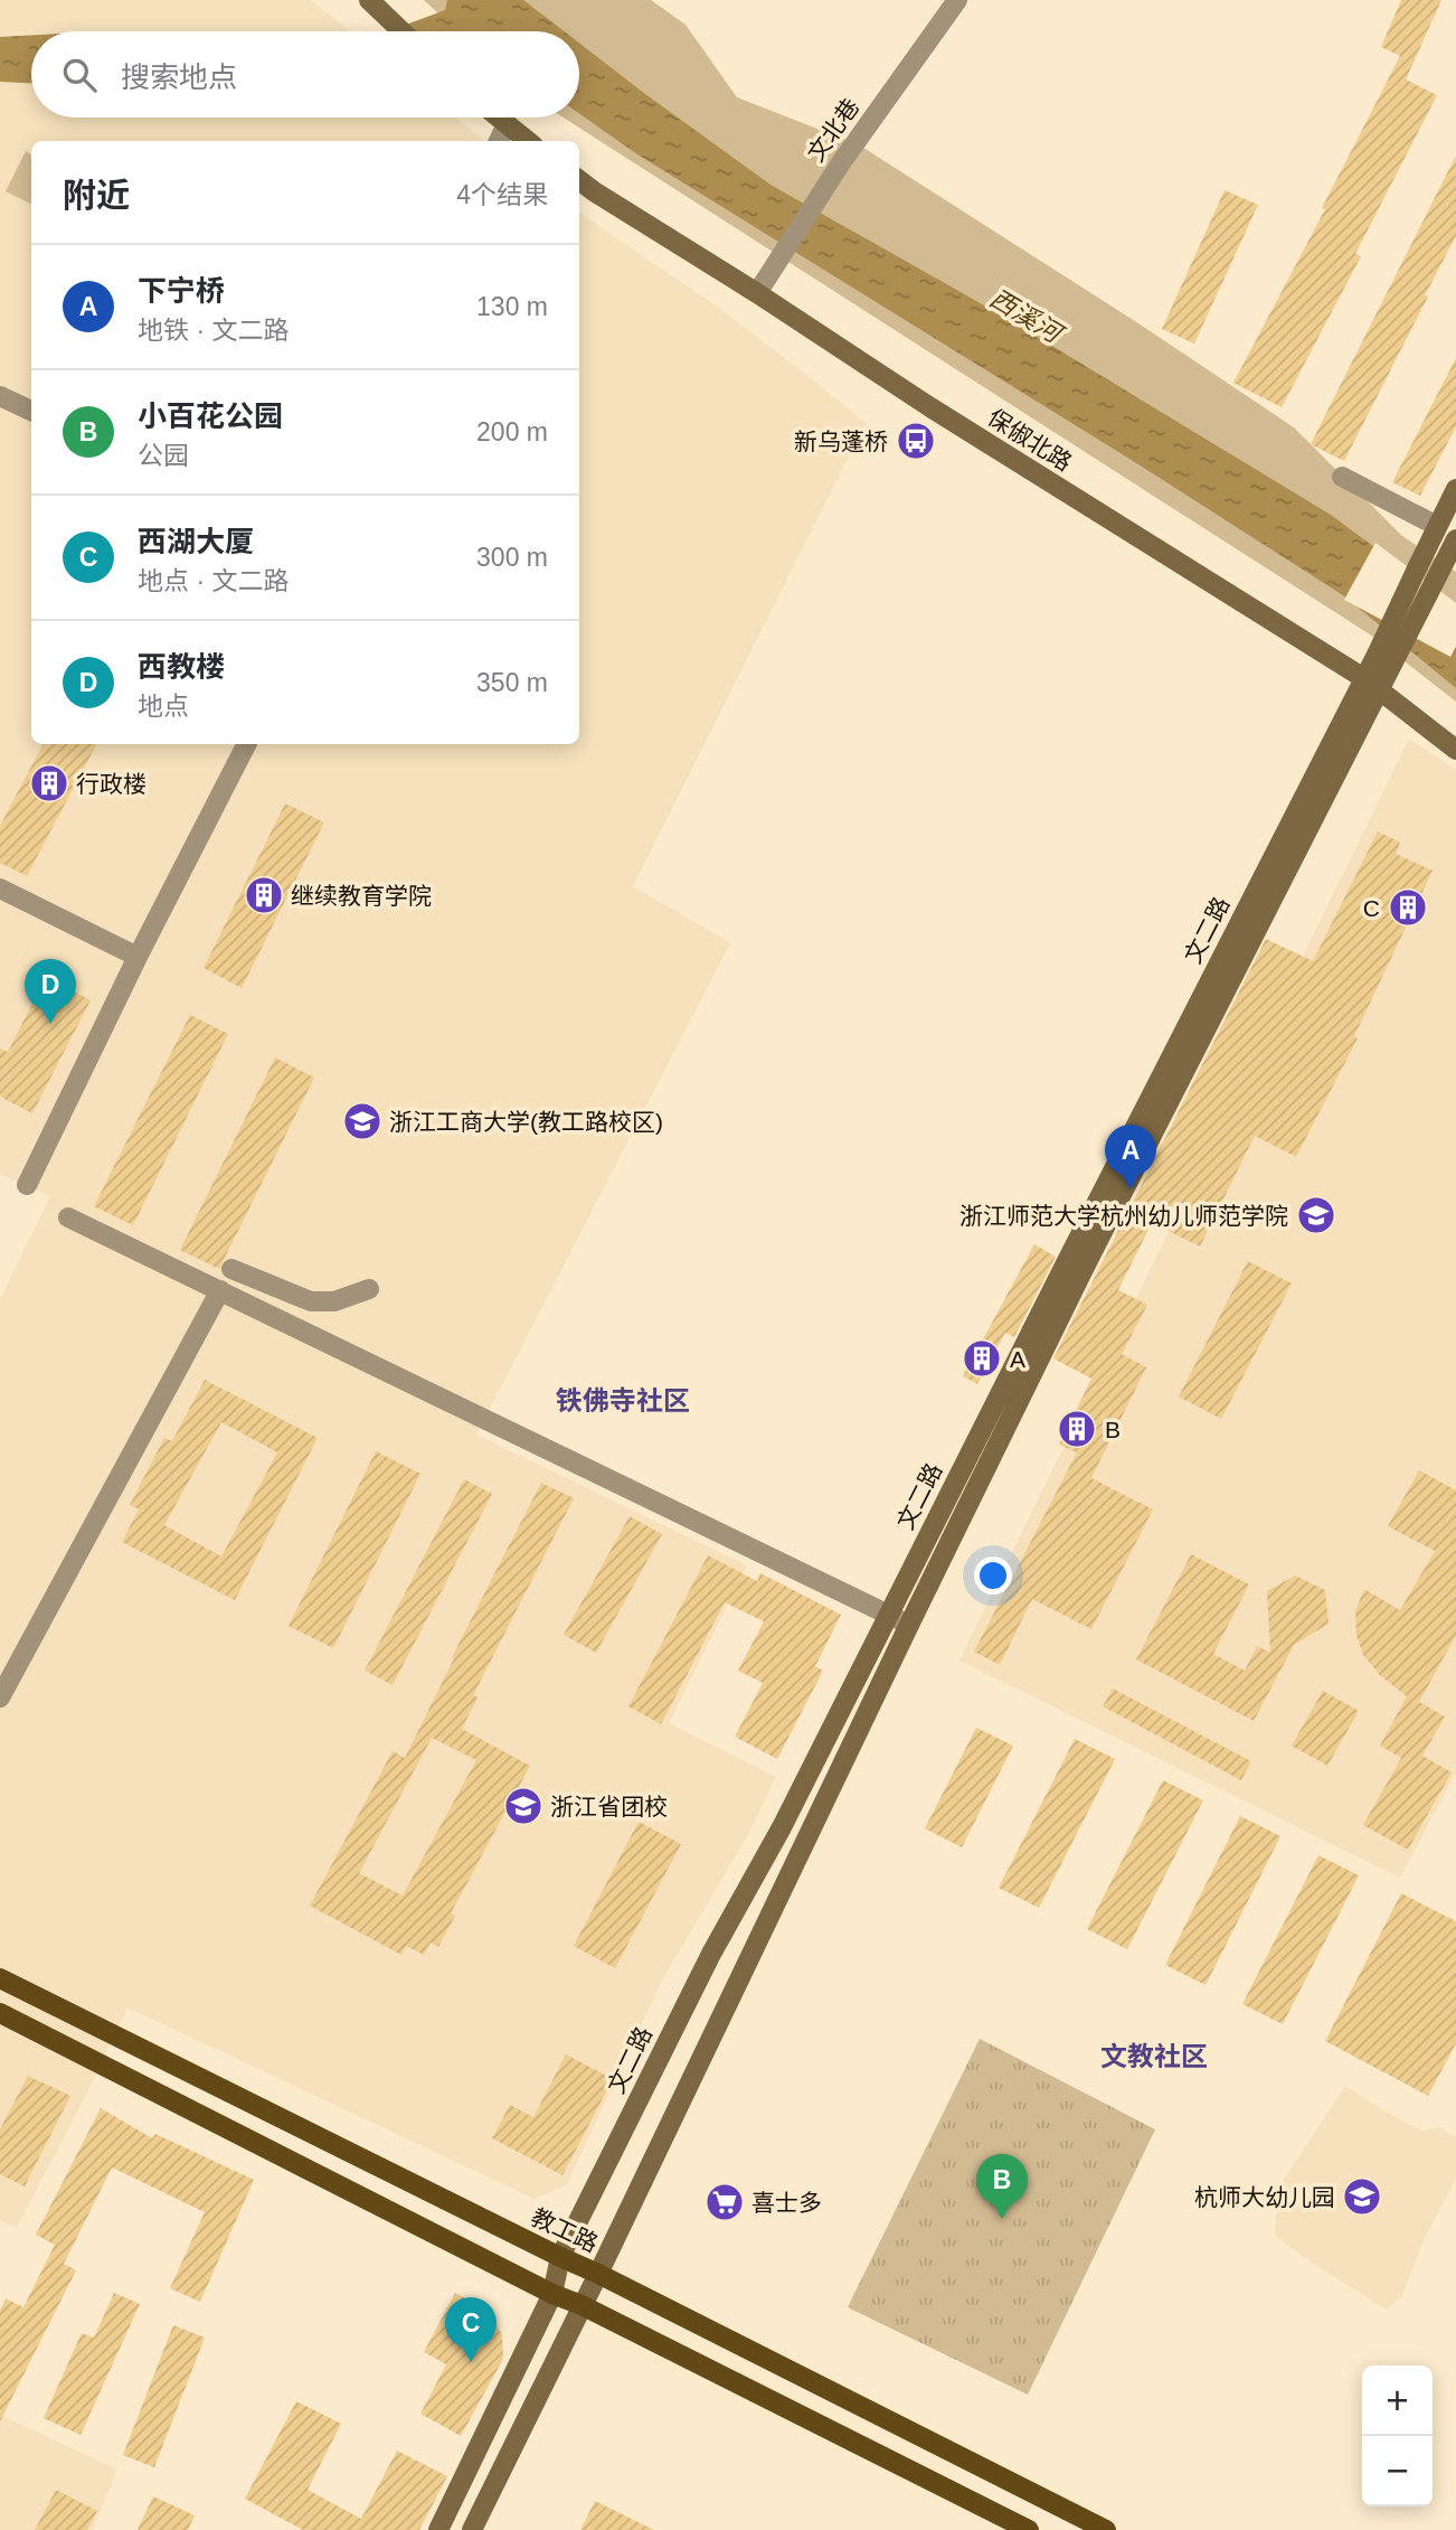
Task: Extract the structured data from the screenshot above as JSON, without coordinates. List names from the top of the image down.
{
  "streets": {
    "main road": ["保俶北路", "文二路", "教工路"],
    "street": ["文北巷"]
  },
  "crossings": [
    ["文北巷", "保俶北路"],
    ["保俶北路", "文二路"],
    ["文二路", "教工路"]
  ],
  "districts": ["铁佛寺社区", "文教社区"],
  "water": ["西溪河"],
  "places": {
    "bus stop": ["新乌蓬桥"],
    "building": [
      "行政楼",
      "继续教育学院",
      "C",
      "A",
      "B"
    ],
    "school or university": [
      "浙江工商大学(教工路校区)",
      "浙江师范大学杭州幼儿师范学院",
      "浙江省团校",
      "杭师大幼儿园"
    ],
    "supermarket": ["喜士多"]
  },
  "page": {
    "search": "搜索地点",
    "heading": ["附近", "4个结果"],
    "list": [
      {
        "mark": "A",
        "name": "下宁桥",
        "note": "地铁 · 文二路",
        "value": "130 m"
      },
      {
        "mark": "B",
        "name": "小百花公园",
        "note": "公园",
        "value": "200 m"
      },
      {
        "mark": "C",
        "name": "西湖大厦",
        "note": "地点 · 文二路",
        "value": "300 m"
      },
      {
        "mark": "D",
        "name": "西教楼",
        "note": "地点",
        "value": "350 m"
      }
    ],
    "pins": [
      "D",
      "A",
      "B",
      "C"
    ],
    "map_buttons": ["+", "−"]
  }
}
